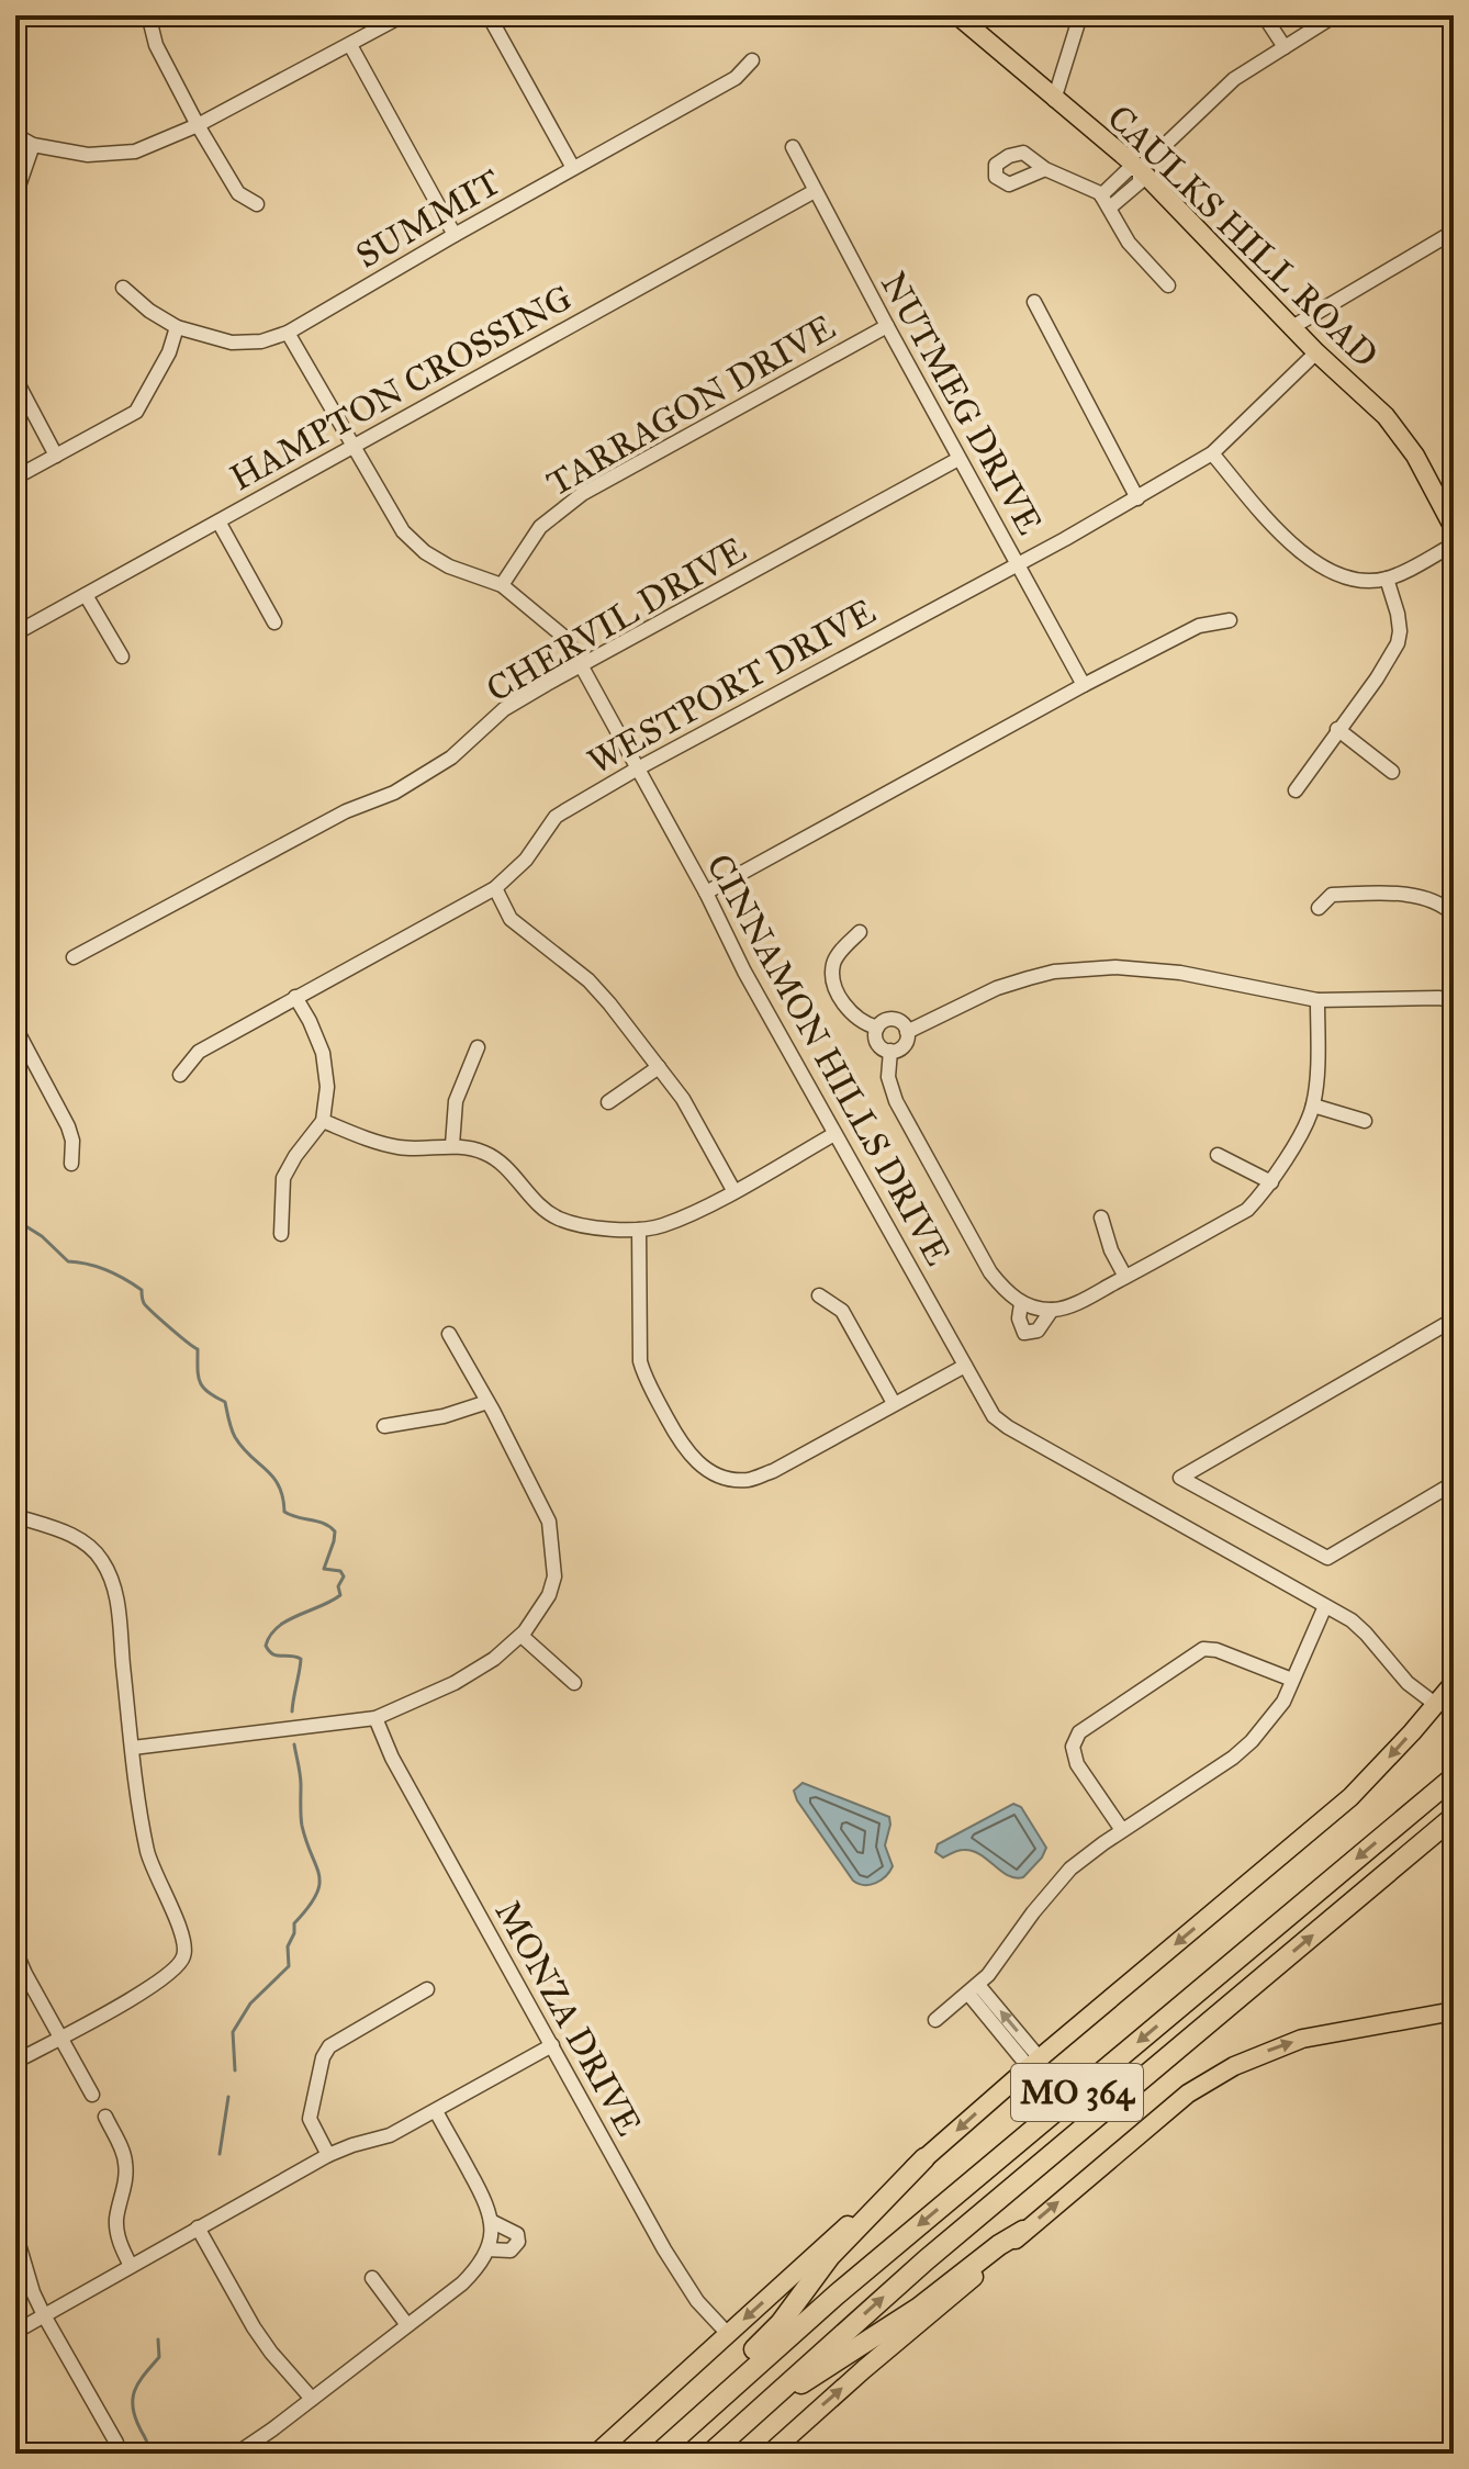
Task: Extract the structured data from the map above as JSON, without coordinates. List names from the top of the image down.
{
  "streets": {
    "highway": ["MO 364"],
    "main road": ["CAULKS HILL ROAD"],
    "street": [
      "SUMMIT",
      "HAMPTON CROSSING",
      "NUTMEG DRIVE",
      "TARRAGON DRIVE",
      "CHERVIL DRIVE",
      "WESTPORT DRIVE",
      "CINNAMON HILLS DRIVE",
      "MONZA DRIVE"
    ]
  },
  "crossings": [
    ["SUMMIT", "CINNAMON HILLS DRIVE"],
    ["CAULKS HILL ROAD", "WESTPORT DRIVE"],
    ["HAMPTON CROSSING", "NUTMEG DRIVE"],
    ["HAMPTON CROSSING", "CINNAMON HILLS DRIVE"],
    ["NUTMEG DRIVE", "TARRAGON DRIVE"],
    ["NUTMEG DRIVE", "CHERVIL DRIVE"],
    ["NUTMEG DRIVE", "WESTPORT DRIVE"],
    ["TARRAGON DRIVE", "CINNAMON HILLS DRIVE"],
    ["CHERVIL DRIVE", "CINNAMON HILLS DRIVE"],
    ["WESTPORT DRIVE", "CINNAMON HILLS DRIVE"]
  ]
}
